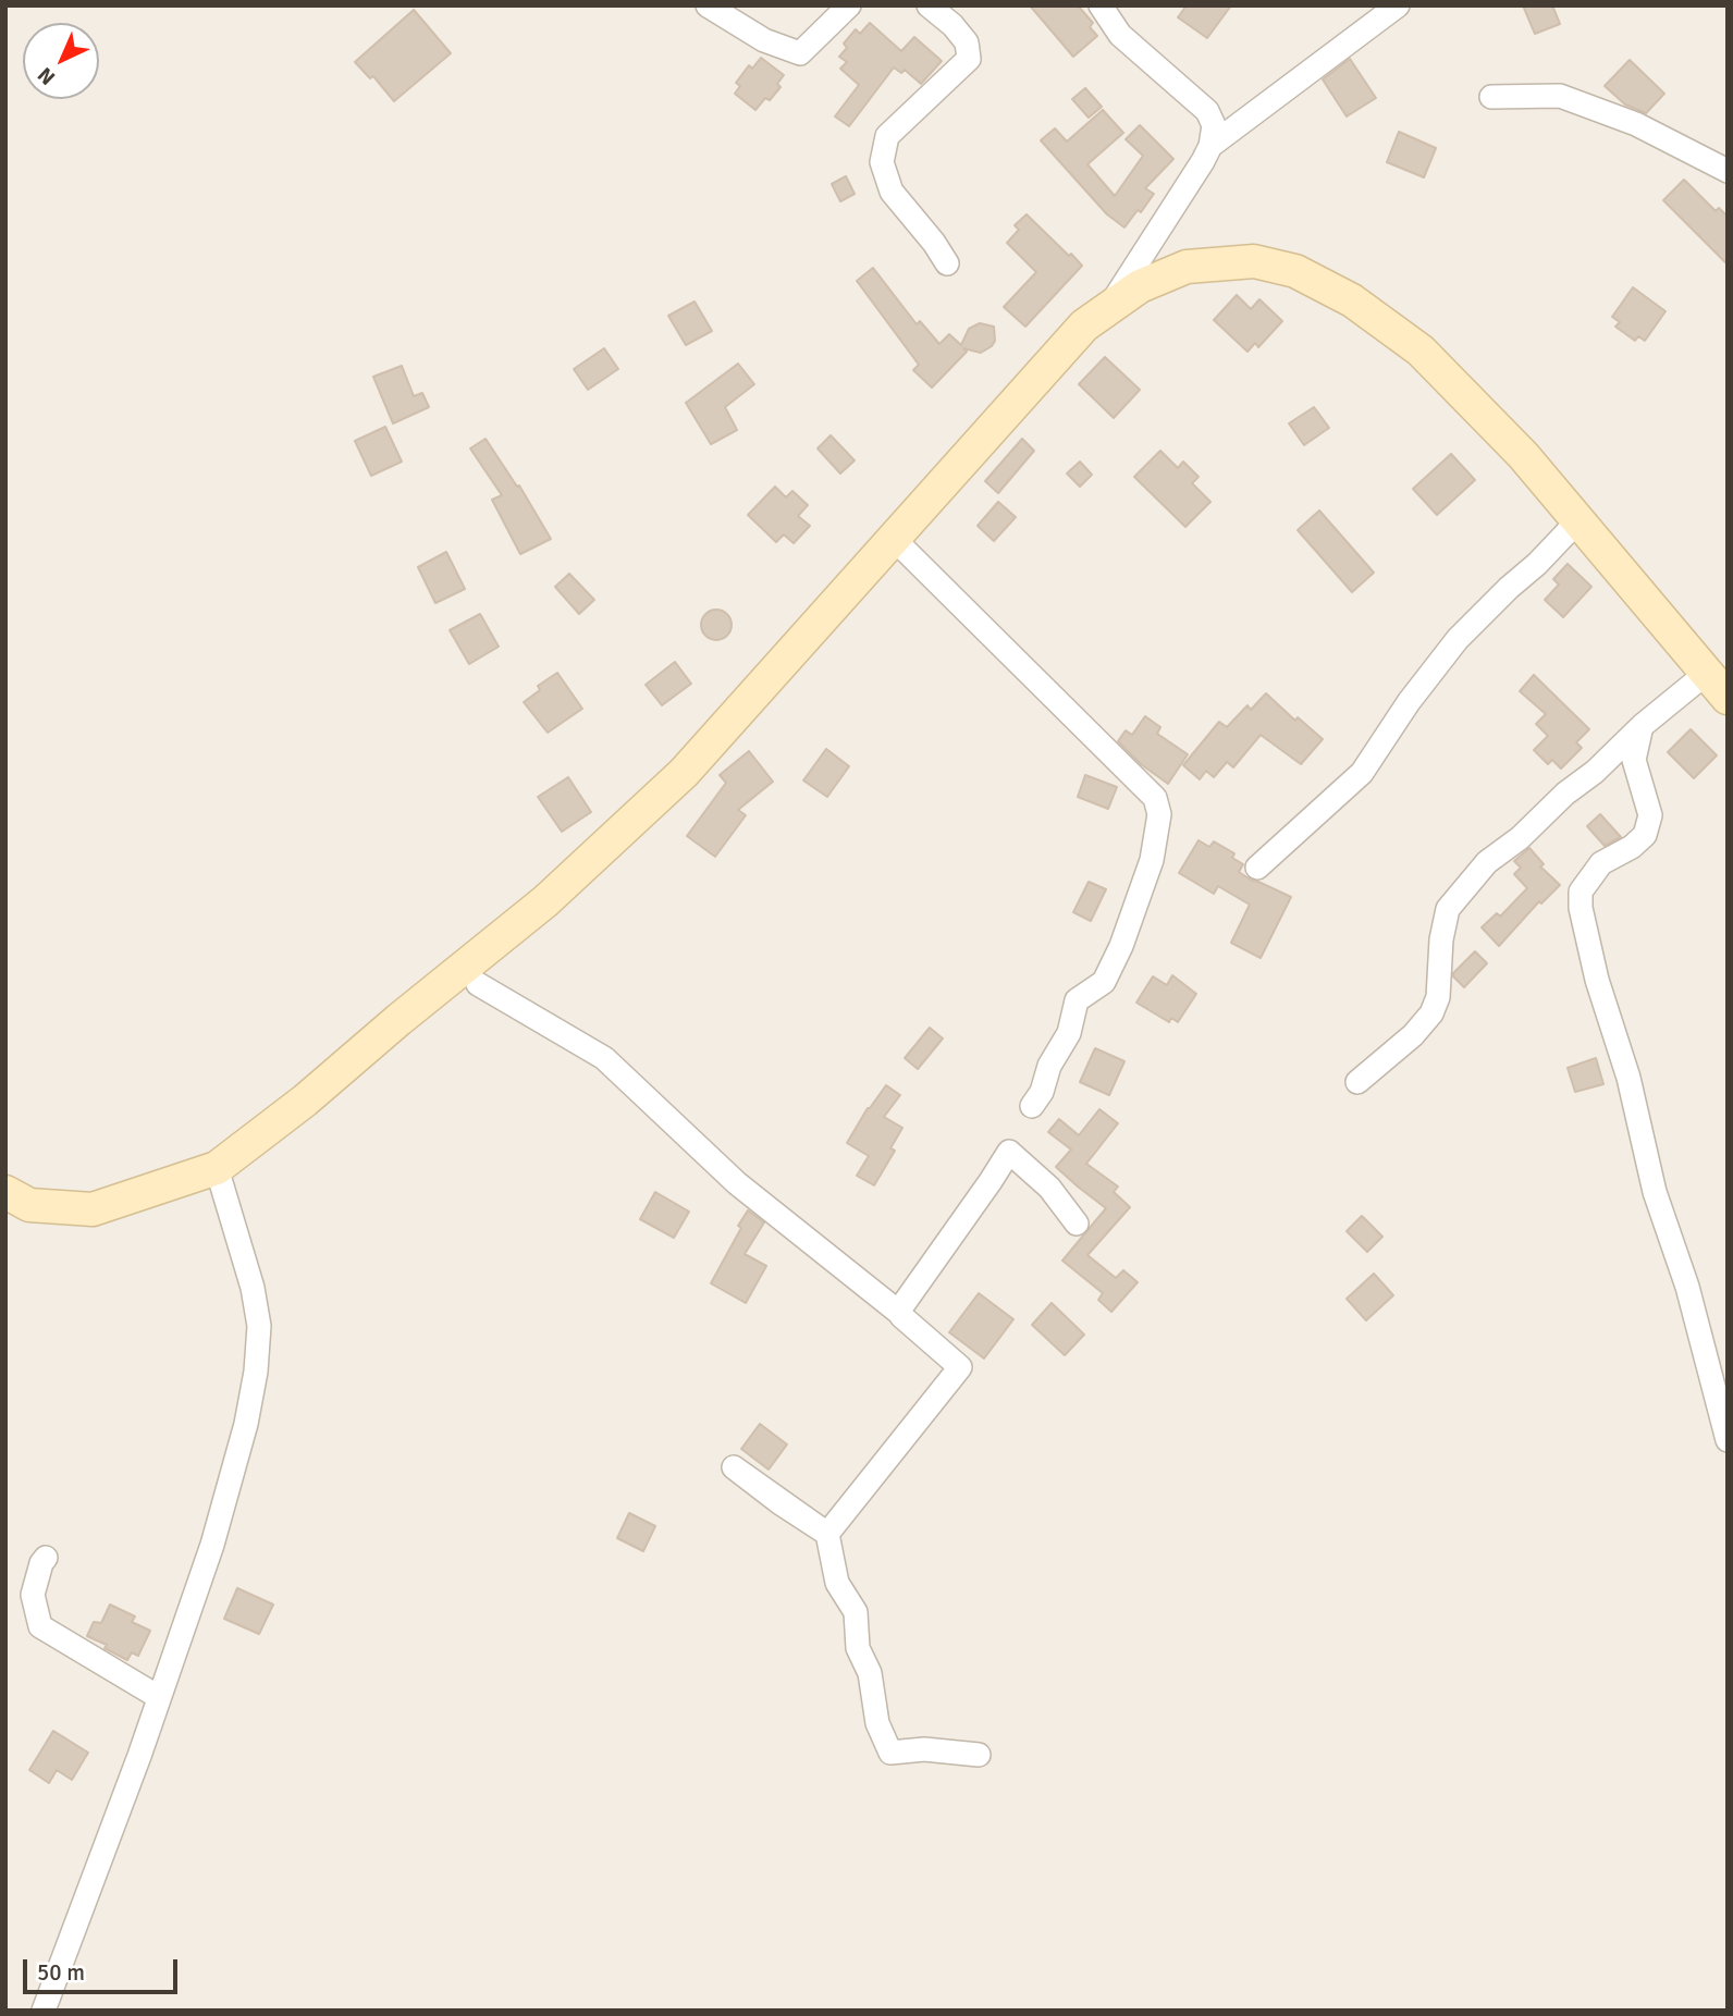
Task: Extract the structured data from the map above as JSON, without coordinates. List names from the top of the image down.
{
  "scale_bar": "50 m",
  "north": "bottom left"
}
